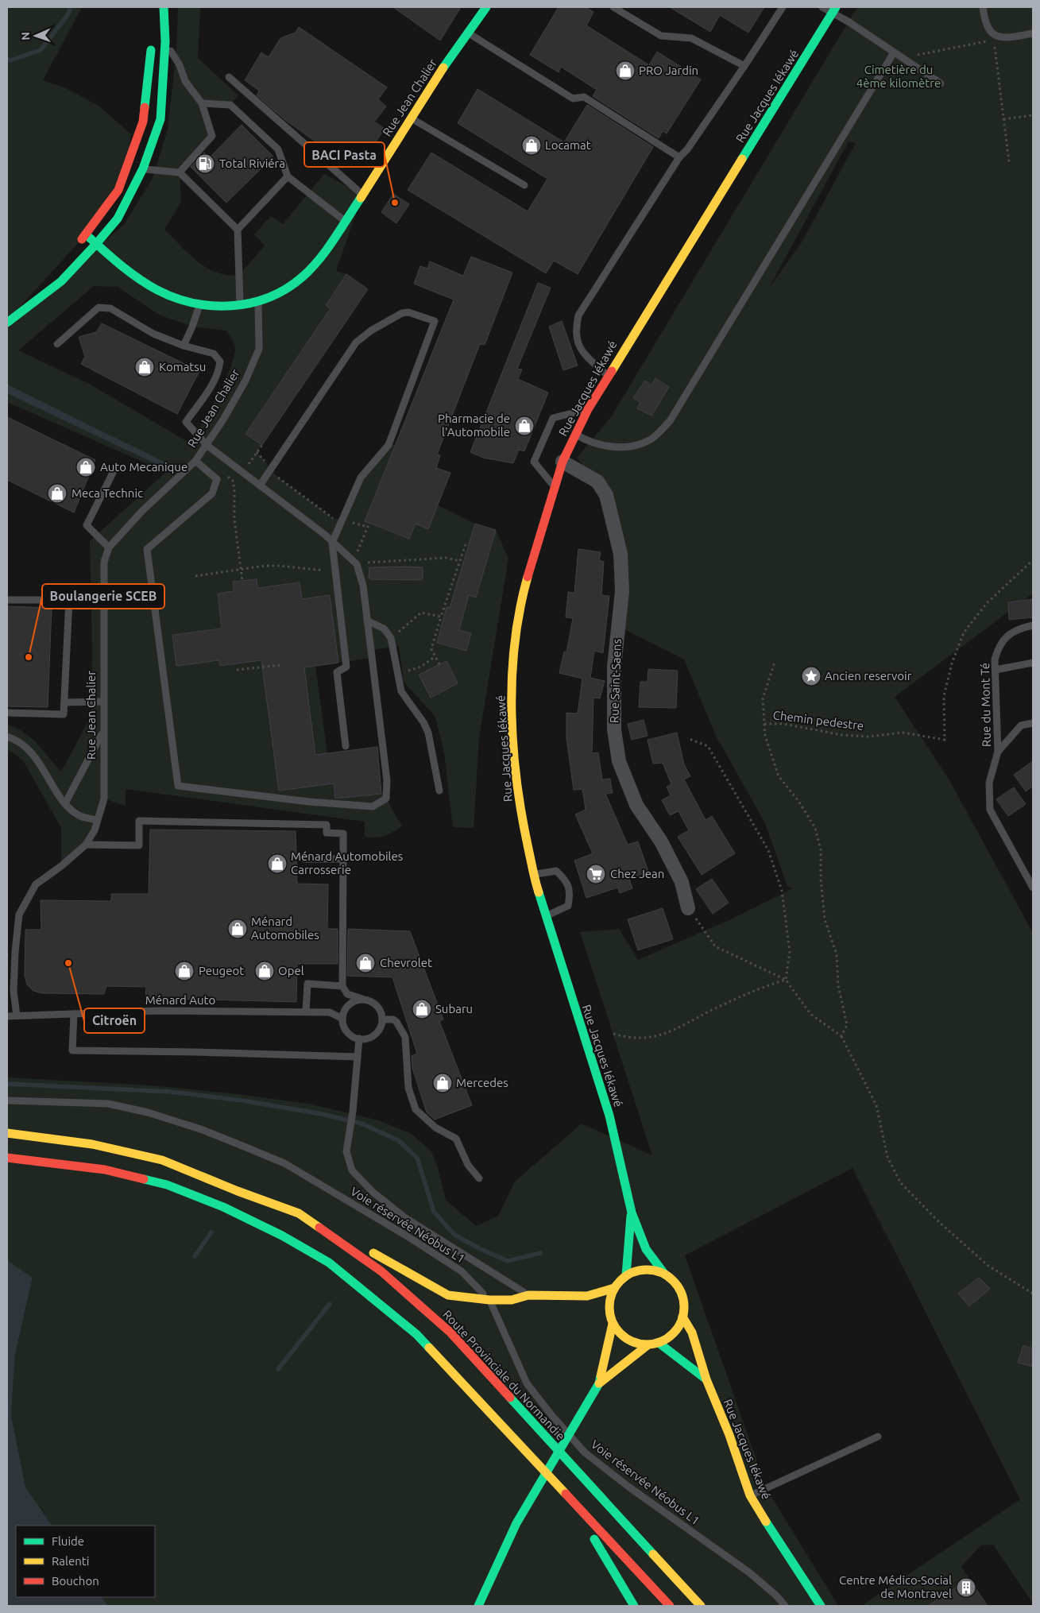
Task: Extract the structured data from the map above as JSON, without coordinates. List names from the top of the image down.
{
  "streets": {
    "main road": ["Rue Jacques Iékawé", "Rue Jean Chalier", "Route Provinciale du Normandie"],
    "street": ["Rue Saint-Saens"],
    "lane": ["Rue du Mont Té", "Ménard Auto", "Voie réservée Néobus L1"],
    "path": ["Chemin pedestre"]
  },
  "crossings": [
    ["Rue Jacques Iékawé", "Rue Saint-Saens"]
  ],
  "parks": ["Cimetière du 4ème kilomètre"],
  "places": {
    "shop": [
      "PRO Jardin",
      "Locamat",
      "Komatsu",
      "Pharmacie de l'Automobile",
      "Auto Mecanique",
      "Meca Technic",
      "Ménard Automobiles Carrosserie",
      "Ménard Automobiles",
      "Chevrolet",
      "Peugeot",
      "Opel",
      "Subaru",
      "Mercedes"
    ],
    "fuel station": ["Total Riviéra"],
    "other": ["BACI Pasta", "Boulangerie SCEB", "Citroën"],
    "place": ["Ancien reservoir"],
    "supermarket": ["Chez Jean"],
    "building": ["Centre Médico-Social de Montravel"]
  },
  "legend": ["Fluide", "Ralenti", "Bouchon"],
  "north": "left"
}
